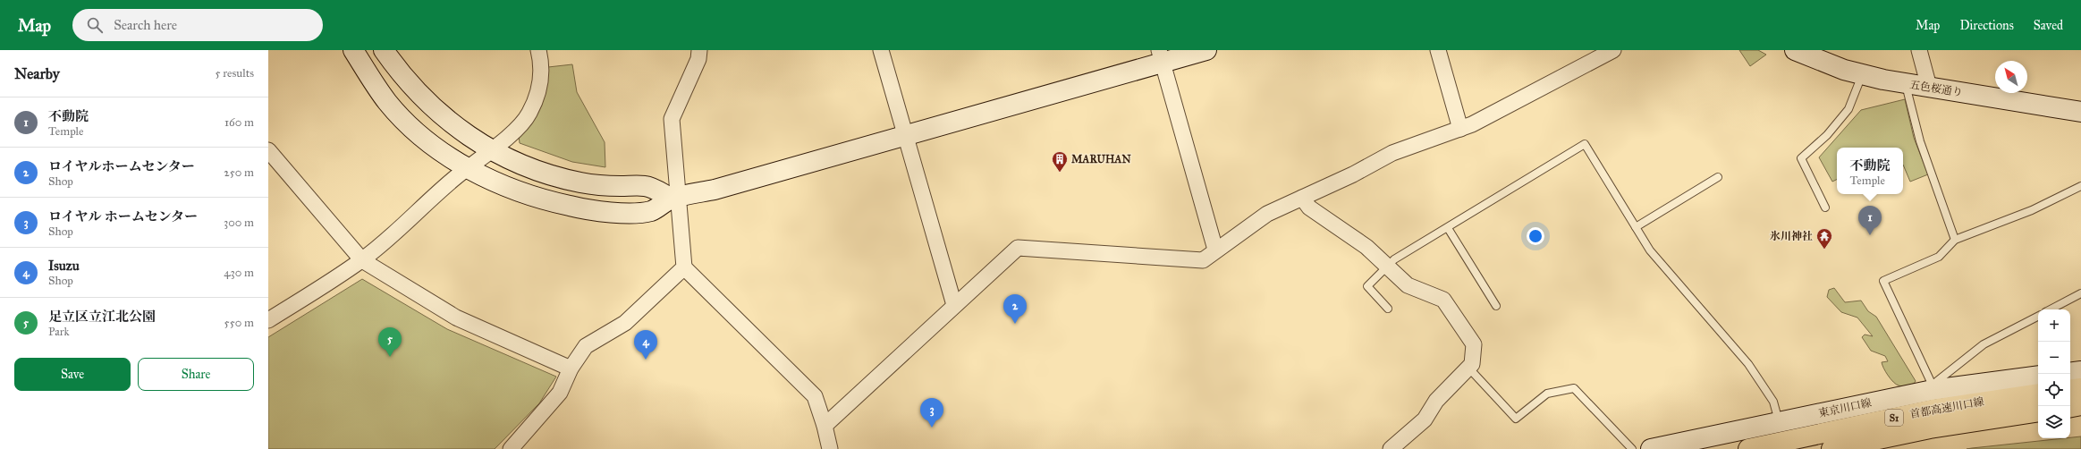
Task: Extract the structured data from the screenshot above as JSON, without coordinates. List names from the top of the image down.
{
  "streets": {
    "highway": ["首都高速川口線", "S1"],
    "street": ["五色桜通り", "東京川口線"]
  },
  "places": {
    "building": ["MARUHAN"],
    "temple": ["氷川神社"]
  },
  "north": "top left",
  "page": {
    "header": "Map",
    "search": "Search here",
    "nav": ["Map", "Directions", "Saved"],
    "heading": ["Nearby", "5 results"],
    "list": [
      {
        "mark": "1",
        "name": "不動院",
        "note": "Temple",
        "value": "160 m"
      },
      {
        "mark": "2",
        "name": "ロイヤルホームセンター",
        "note": "Shop",
        "value": "250 m"
      },
      {
        "mark": "3",
        "name": "ロイヤル ホームセンター",
        "note": "Shop",
        "value": "300 m"
      },
      {
        "mark": "4",
        "name": "Isuzu",
        "note": "Shop",
        "value": "430 m"
      },
      {
        "mark": "5",
        "name": "足立区立江北公園",
        "note": "Park",
        "value": "550 m"
      }
    ],
    "popup": ["不動院", "Temple"],
    "pins": [
      "1",
      "2",
      "5",
      "4",
      "3"
    ],
    "map_buttons": ["+", "−"],
    "buttons": ["Save", "Share"]
  }
}
